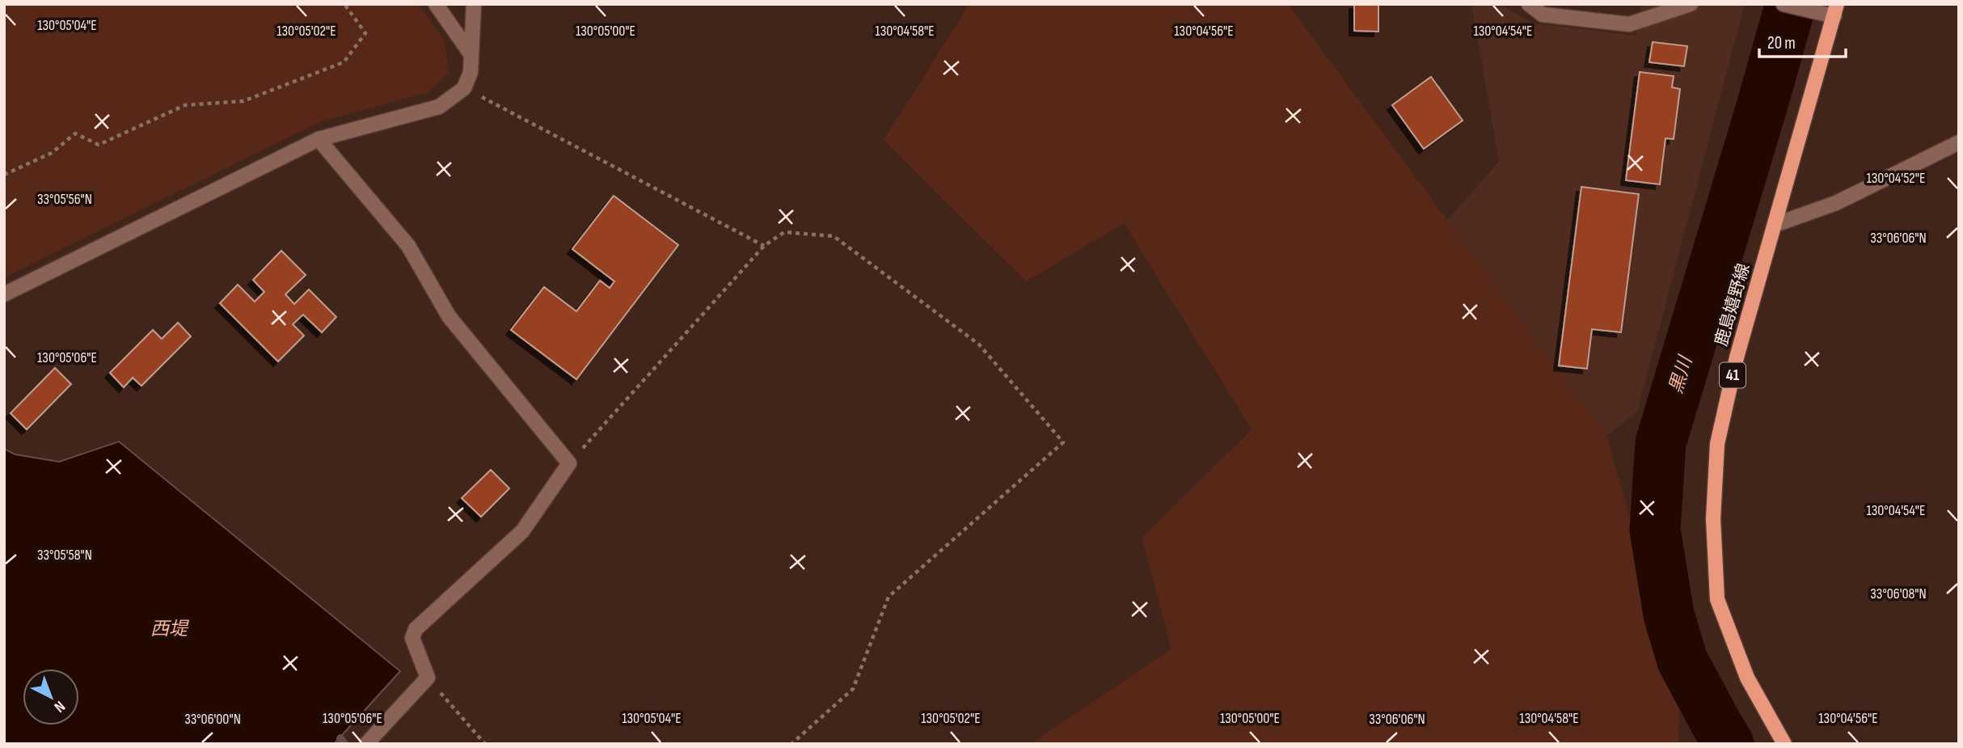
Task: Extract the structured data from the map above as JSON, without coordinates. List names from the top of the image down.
{
  "streets": {
    "main road": ["鹿島嬉野線", "41"]
  },
  "water": ["黒川", "西堤"],
  "scale_bar": "20 m",
  "north": "bottom right",
  "coordinates": [
    "130°05'04\"E",
    "130°05'02\"E",
    "130°05'00\"E",
    "130°04'58\"E",
    "130°04'56\"E",
    "130°04'54\"E",
    "130°04'52\"E",
    "33°05'56\"N",
    "33°06'06\"N",
    "130°05'06\"E",
    "33°05'58\"N",
    "33°06'08\"N",
    "33°06'00\"N"
  ]
}
